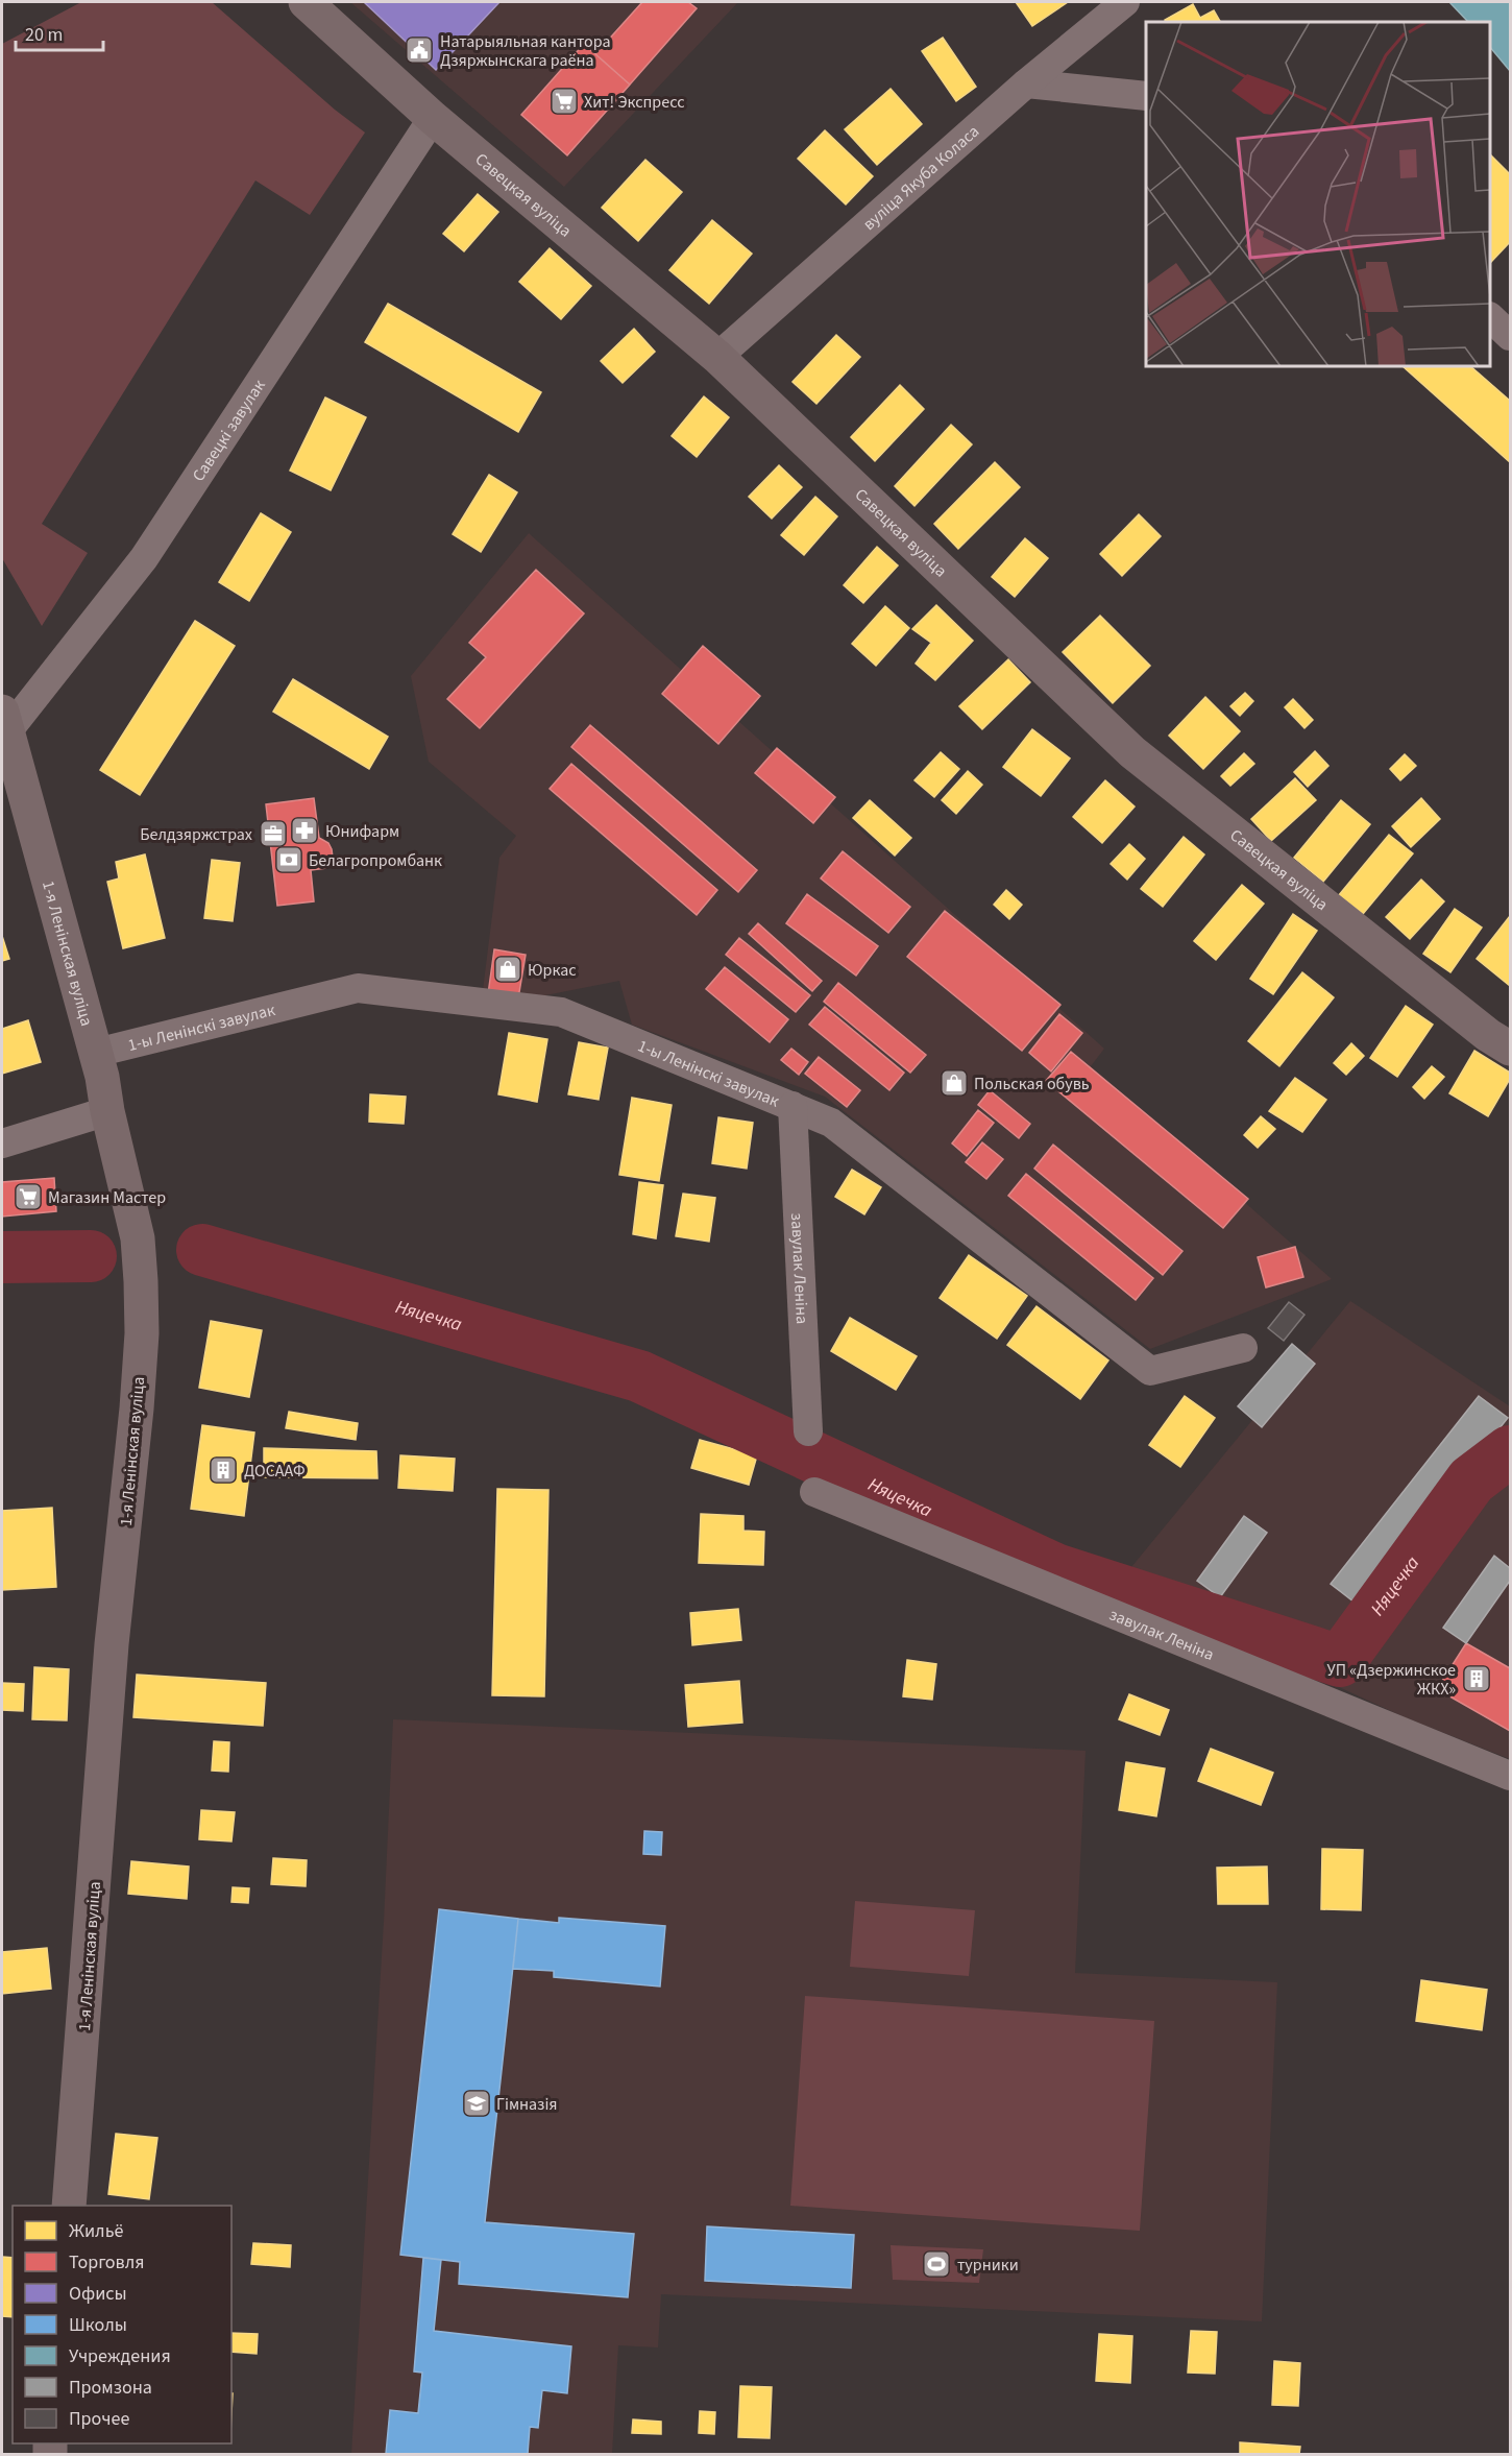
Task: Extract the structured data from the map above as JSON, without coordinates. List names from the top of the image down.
{
  "streets": {
    "street": [
      "вуліца Якуба Коласа",
      "Савецкая вуліца",
      "Савецкі завулак",
      "1-я Ленінская вуліца",
      "1-ы Ленінскі завулак",
      "завулак Леніна"
    ]
  },
  "crossings": [
    ["вуліца Якуба Коласа", "Савецкая вуліца"],
    ["Савецкая вуліца", "Савецкі завулак"],
    ["Савецкі завулак", "1-я Ленінская вуліца"],
    ["1-я Ленінская вуліца", "1-ы Ленінскі завулак"],
    ["1-ы Ленінскі завулак", "завулак Леніна"]
  ],
  "water": ["Няцечка"],
  "places": {
    "public building": ["Натарыяльная кантора Дзяржынскага раёна"],
    "supermarket": ["Хит! Экспресс", "Магазин Мастер"],
    "pharmacy": ["Юнифарм"],
    "office": ["Белдзяржстрах"],
    "bank": ["Белагропромбанк"],
    "shop": ["Юркас", "Польская обувь"],
    "building": ["ДОСААФ", "УП «Дзержинское ЖКХ»"],
    "school or university": ["Гімназія"],
    "sports": ["турники"]
  },
  "legend": [
    "Жильё",
    "Торговля",
    "Офисы",
    "Школы",
    "Учреждения",
    "Промзона",
    "Прочее"
  ],
  "scale_bar": "20 m"
}
